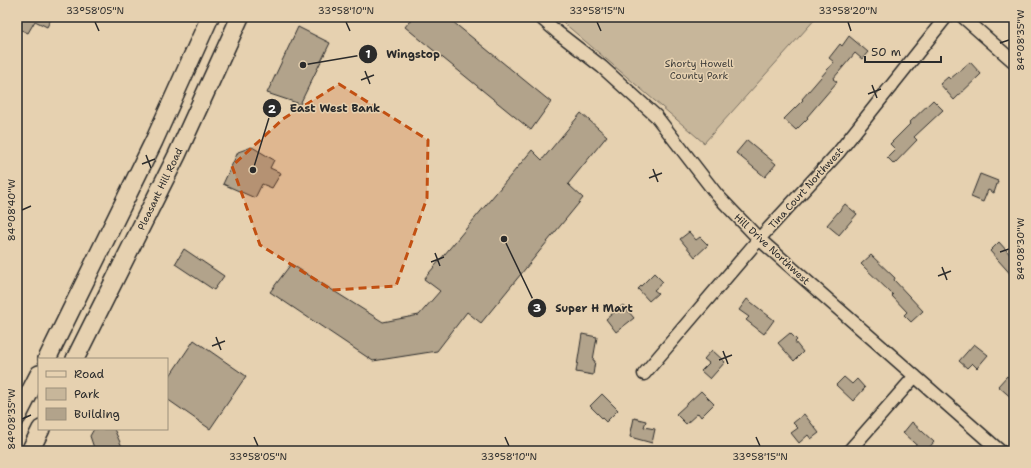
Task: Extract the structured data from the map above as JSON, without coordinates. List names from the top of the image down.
{
  "streets": {
    "highway": ["Pleasant Hill Road"],
    "street": ["Tina Court Northwest", "Hill Drive Northwest"]
  },
  "crossings": [
    ["Tina Court Northwest", "Hill Drive Northwest"]
  ],
  "parks": ["Shorty Howell County Park"],
  "places": ["Wingstop", "East West Bank", "Super H Mart"],
  "legend": ["Road", "Park", "Building"],
  "scale_bar": "50 m",
  "coordinates": [
    "33°58'05\"N",
    "33°58'10\"N",
    "33°58'15\"N",
    "33°58'20\"N",
    "84°08'35\"W",
    "84°08'40\"W",
    "84°08'30\"W"
  ]
}
